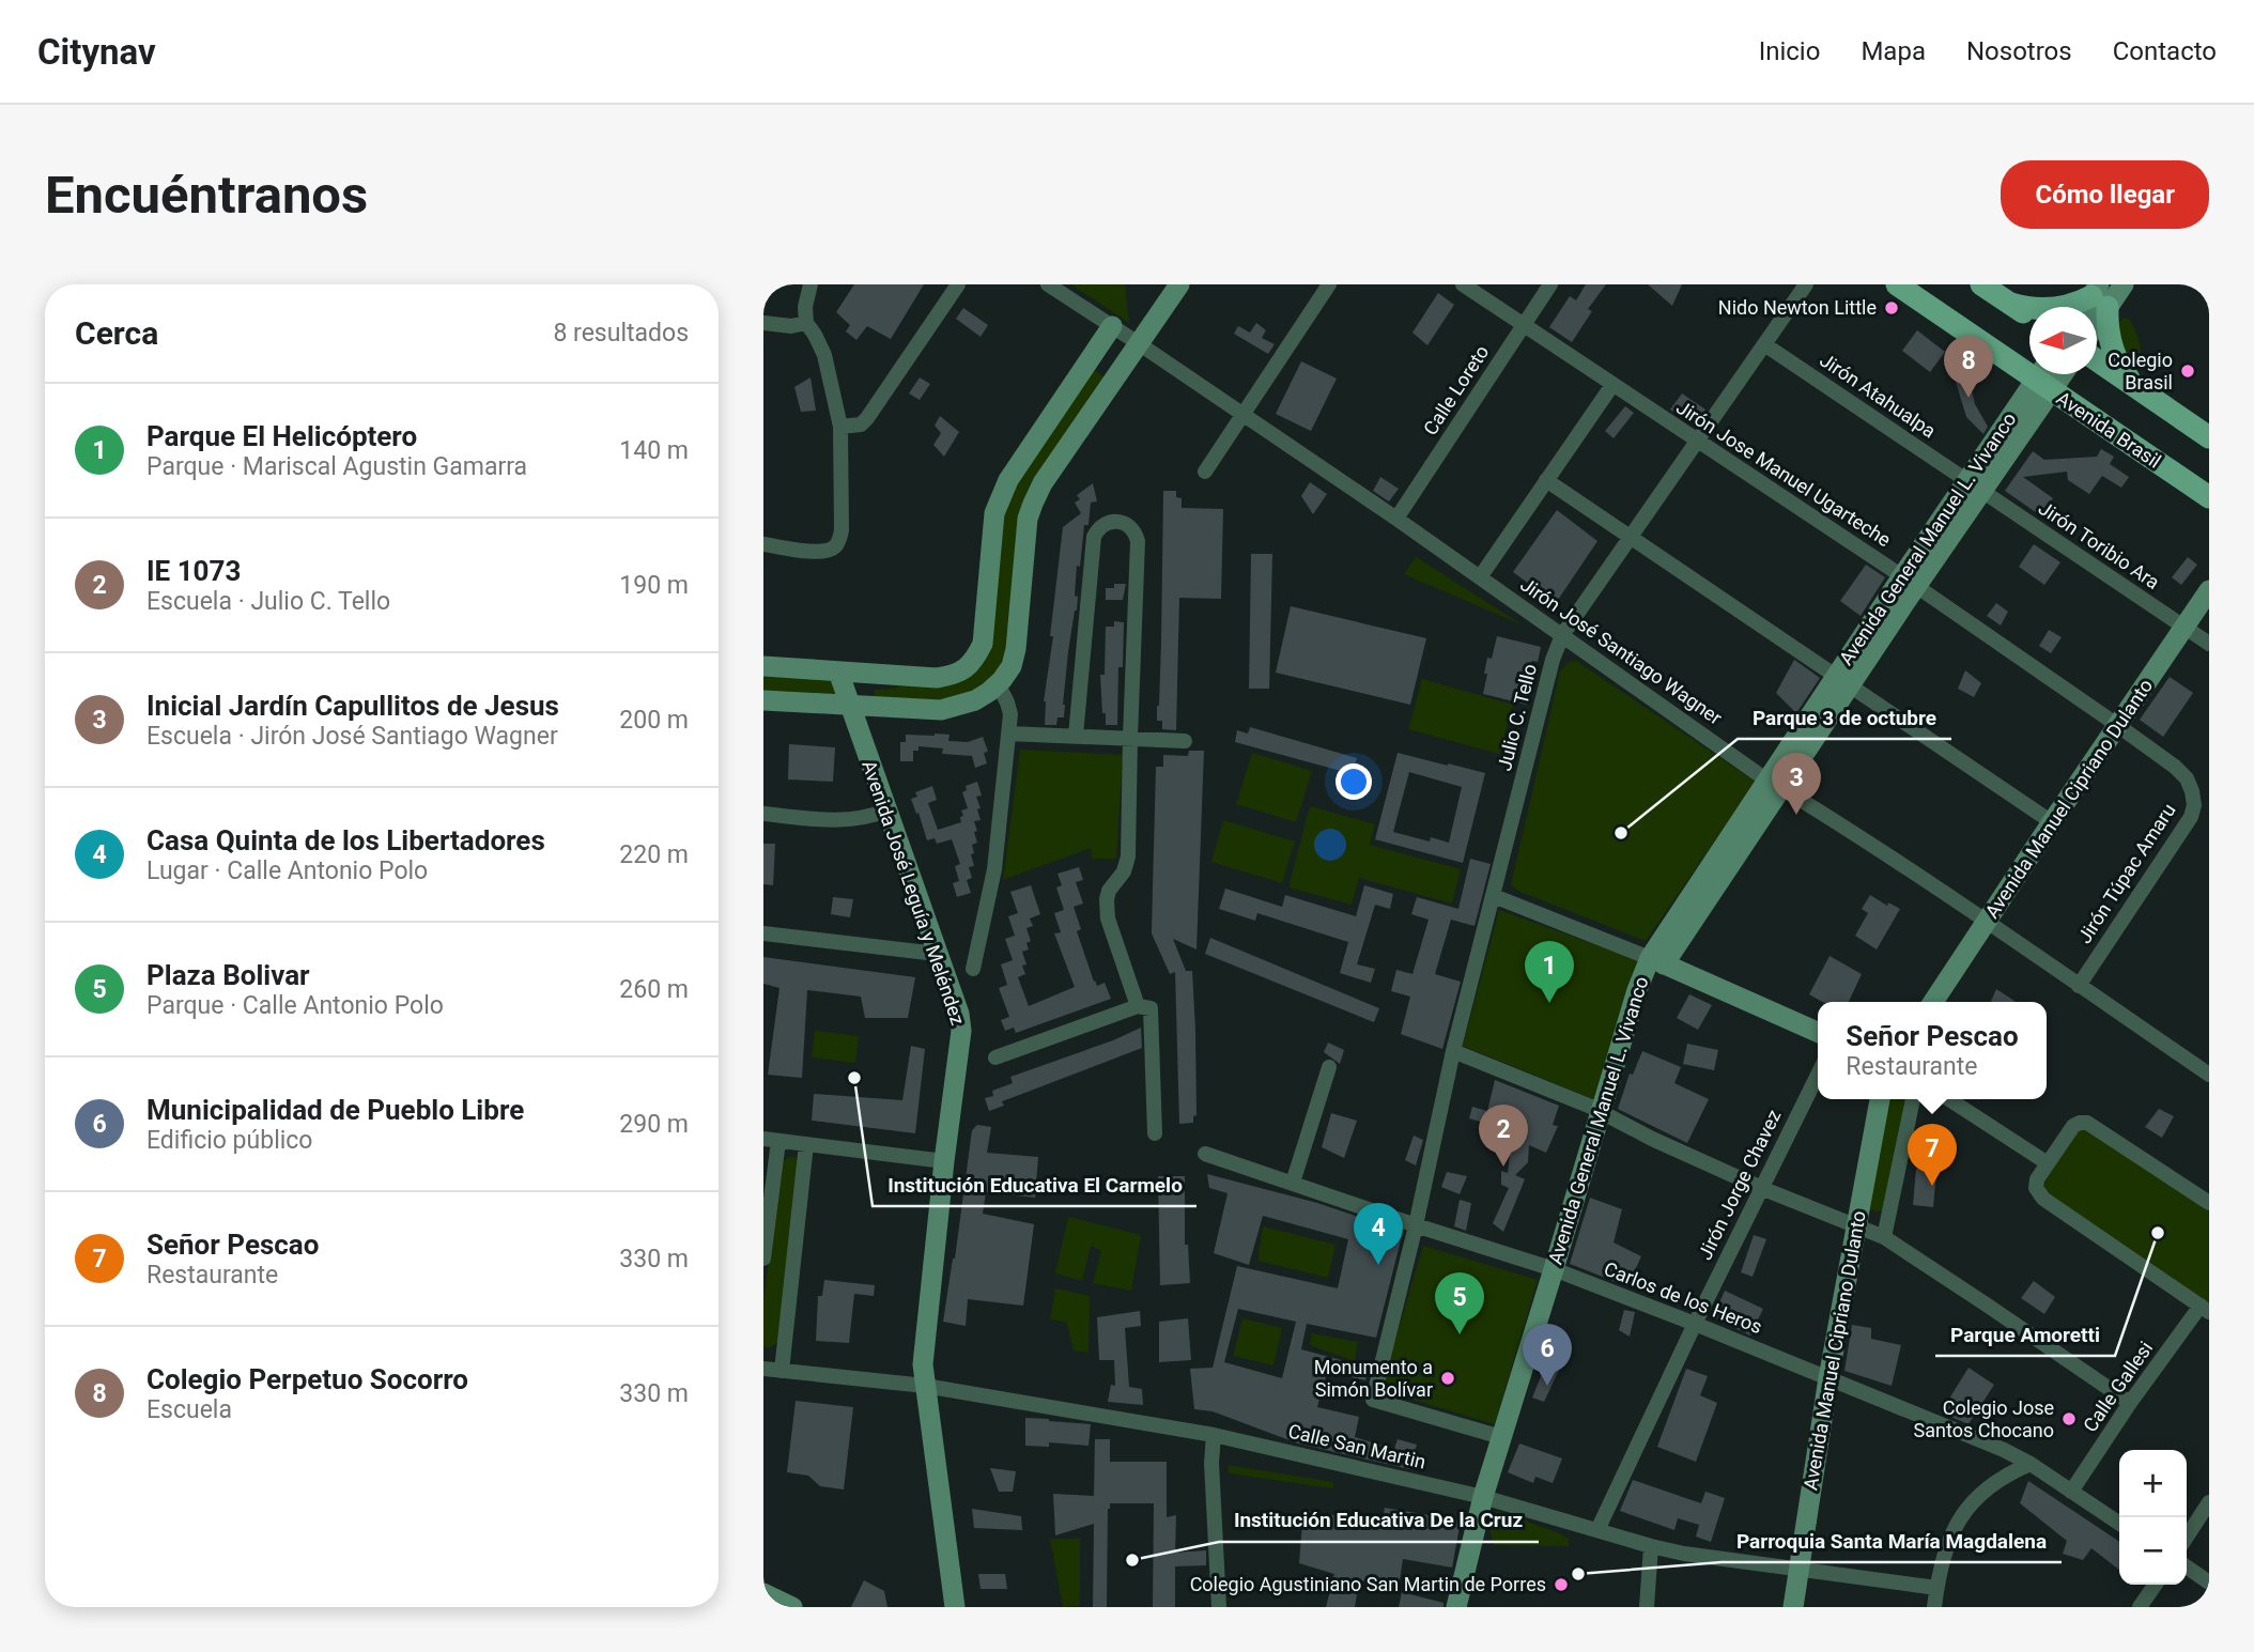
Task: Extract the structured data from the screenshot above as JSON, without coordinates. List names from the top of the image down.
{
  "streets": {
    "main road": ["Avenida Brasil"],
    "street": [
      "Calle Loreto",
      "Jirón Atahualpa",
      "Jirón Jose Manuel Ugarteche",
      "Avenida General Manuel L. Vivanco",
      "Jirón Toribio Ara",
      "Jirón José Santiago Wagner",
      "Julio C. Tello",
      "Avenida Manuel Cipriano Dulanto",
      "Jirón Túpac Amaru",
      "Avenida José Leguía y Meléndez",
      "Jirón Jorge Chavez",
      "Carlos de los Heros",
      "Calle Gallesi",
      "Calle San Martin"
    ]
  },
  "crossings": [
    ["Calle Loreto", "Jirón Jose Manuel Ugarteche"],
    ["Calle Loreto", "Jirón José Santiago Wagner"],
    ["Jirón Atahualpa", "Avenida General Manuel L. Vivanco"],
    ["Jirón Atahualpa", "Jirón Toribio Ara"],
    ["Jirón Atahualpa", "Julio C. Tello"],
    ["Avenida Brasil", "Avenida General Manuel L. Vivanco"],
    ["Jirón Jose Manuel Ugarteche", "Avenida General Manuel L. Vivanco"],
    ["Jirón Jose Manuel Ugarteche", "Julio C. Tello"],
    ["Jirón Jose Manuel Ugarteche", "Avenida Manuel Cipriano Dulanto"],
    ["Jirón Jose Manuel Ugarteche", "Jirón Túpac Amaru"],
    ["Avenida General Manuel L. Vivanco", "Jirón Toribio Ara"],
    ["Avenida General Manuel L. Vivanco", "Jirón José Santiago Wagner"],
    ["Avenida General Manuel L. Vivanco", "Julio C. Tello"],
    ["Avenida General Manuel L. Vivanco", "Carlos de los Heros"],
    ["Avenida General Manuel L. Vivanco", "Calle San Martin"],
    ["Jirón Toribio Ara", "Avenida Manuel Cipriano Dulanto"],
    ["Jirón José Santiago Wagner", "Julio C. Tello"],
    ["Jirón José Santiago Wagner", "Avenida Manuel Cipriano Dulanto"],
    ["Jirón José Santiago Wagner", "Jirón Túpac Amaru"],
    ["Julio C. Tello", "Carlos de los Heros"],
    ["Avenida Manuel Cipriano Dulanto", "Jirón Túpac Amaru"],
    ["Avenida Manuel Cipriano Dulanto", "Carlos de los Heros"],
    ["Avenida Manuel Cipriano Dulanto", "Calle San Martin"],
    ["Avenida José Leguía y Meléndez", "Calle San Martin"],
    ["Jirón Jorge Chavez", "Carlos de los Heros"],
    ["Jirón Jorge Chavez", "Calle San Martin"],
    ["Carlos de los Heros", "Calle Gallesi"]
  ],
  "places": [
    "Nido Newton Little",
    "Colegio Brasil",
    "Parque 3 de octubre",
    "Institución Educativa El Carmelo",
    "Parque Amoretti",
    "Monumento a Simón Bolívar",
    "Colegio Jose Santos Chocano",
    "Institución Educativa De la Cruz",
    "Parroquia Santa María Magdalena",
    "Colegio Agustiniano San Martin de Porres"
  ],
  "north": "left",
  "page": {
    "header": "Citynav",
    "nav": [
      "Inicio",
      "Mapa",
      "Nosotros",
      "Contacto"
    ],
    "buttons": "Cómo llegar",
    "title": "Encuéntranos",
    "heading": ["Cerca", "8 resultados"],
    "pins": [
      "8",
      "3",
      "1",
      "2",
      "7",
      "4",
      "5",
      "6"
    ],
    "list": [
      {
        "mark": "1",
        "name": "Parque El Helicóptero",
        "note": "Parque · Mariscal Agustin Gamarra",
        "value": "140 m"
      },
      {
        "mark": "2",
        "name": "IE 1073",
        "note": "Escuela · Julio C. Tello",
        "value": "190 m"
      },
      {
        "mark": "3",
        "name": "Inicial Jardín Capullitos de Jesus",
        "note": "Escuela · Jirón José Santiago Wagner",
        "value": "200 m"
      },
      {
        "mark": "4",
        "name": "Casa Quinta de los Libertadores",
        "note": "Lugar · Calle Antonio Polo",
        "value": "220 m"
      },
      {
        "mark": "5",
        "name": "Plaza Bolivar",
        "note": "Parque · Calle Antonio Polo",
        "value": "260 m"
      },
      {
        "mark": "6",
        "name": "Municipalidad de Pueblo Libre",
        "note": "Edificio público",
        "value": "290 m"
      },
      {
        "mark": "7",
        "name": "Señor Pescao",
        "note": "Restaurante",
        "value": "330 m"
      },
      {
        "mark": "8",
        "name": "Colegio Perpetuo Socorro",
        "note": "Escuela",
        "value": "330 m"
      }
    ],
    "popup": ["Señor Pescao", "Restaurante"],
    "map_buttons": ["+", "−"]
  }
}
